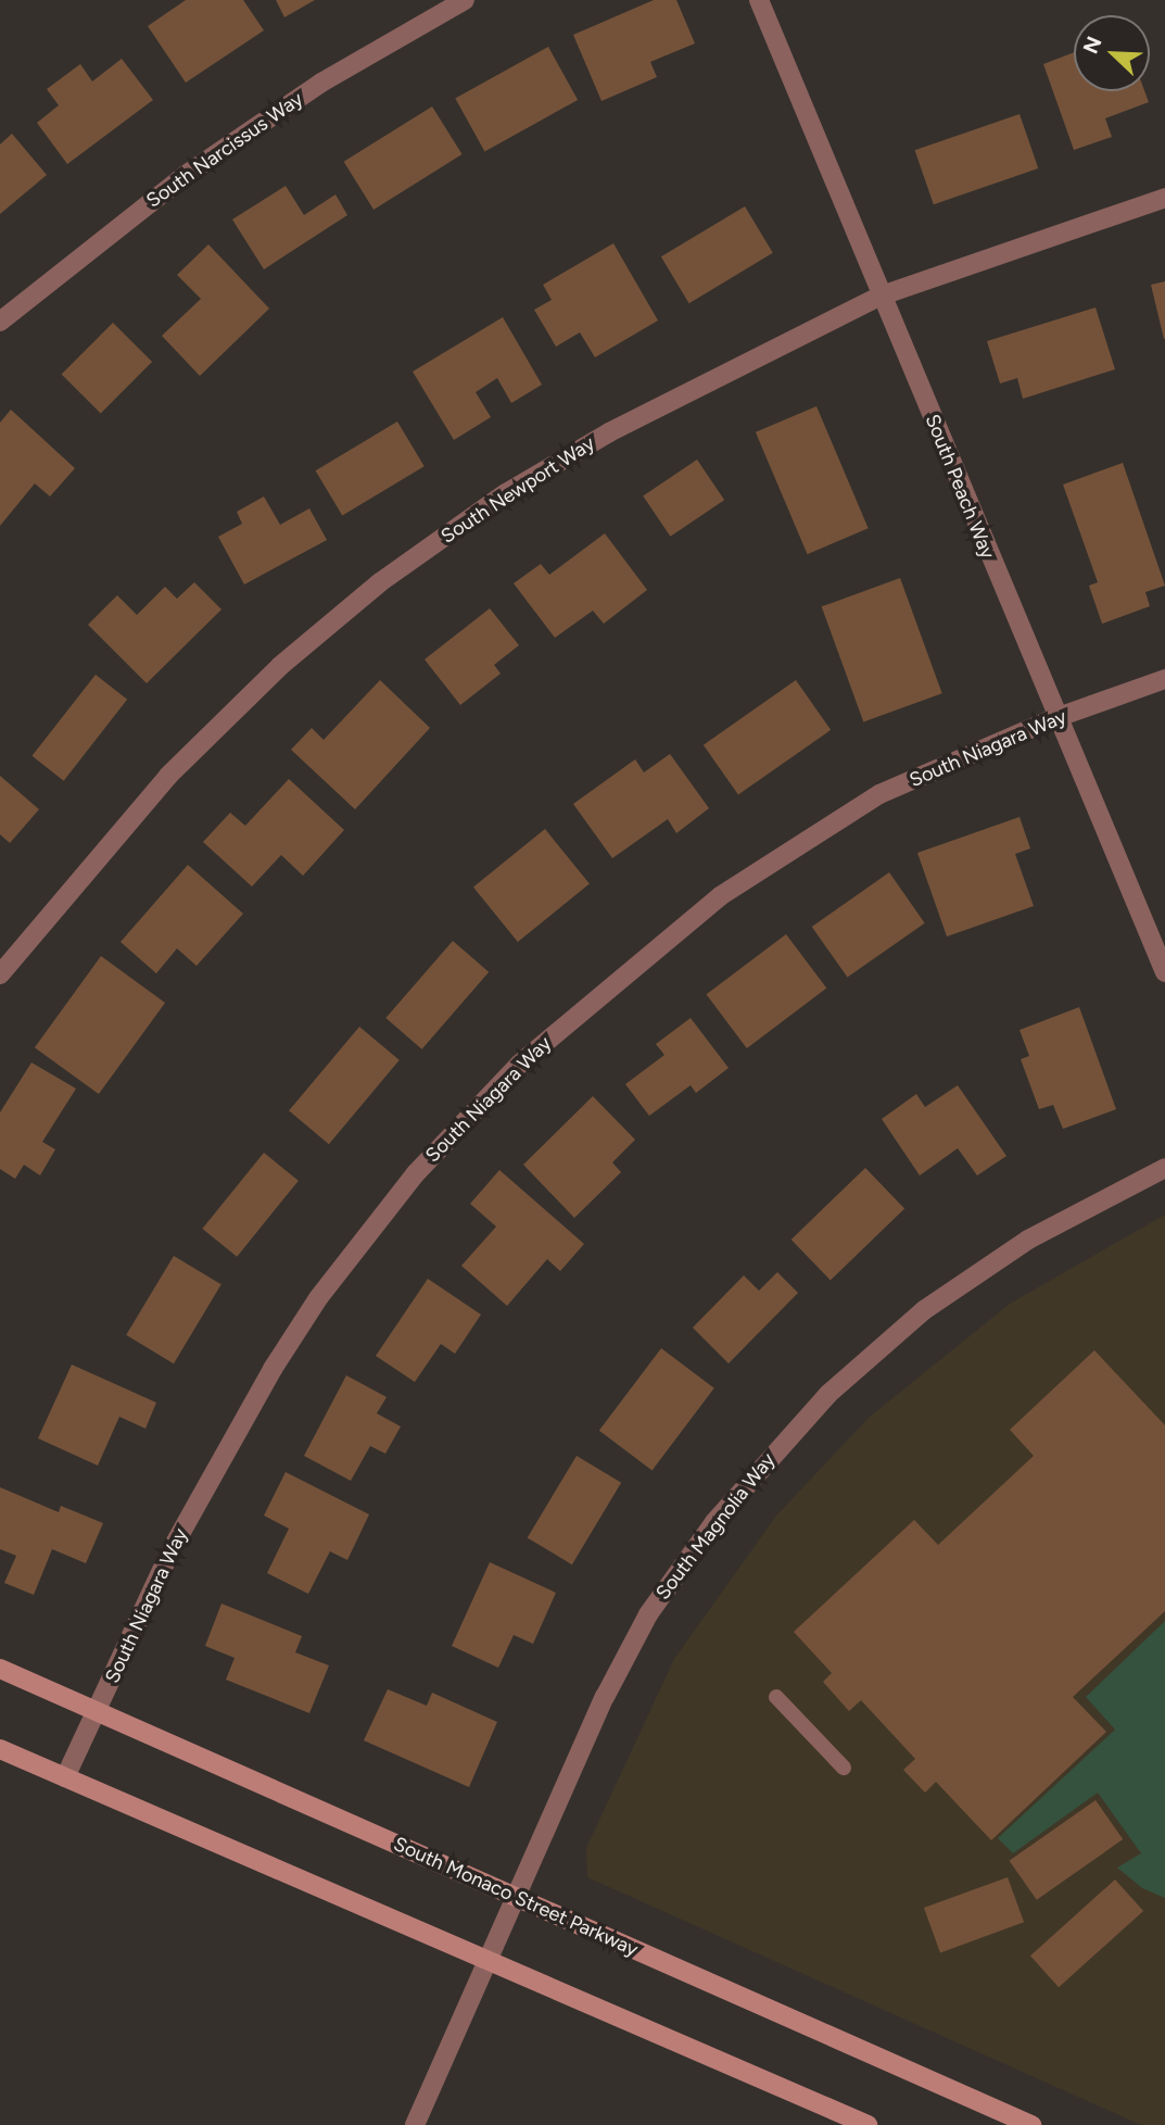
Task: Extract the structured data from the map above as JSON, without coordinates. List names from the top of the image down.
{
  "streets": {
    "main road": ["South Monaco Street Parkway"],
    "street": [
      "South Narcissus Way",
      "South Peach Way",
      "South Newport Way",
      "South Niagara Way",
      "South Magnolia Way"
    ]
  },
  "crossings": [
    ["South Peach Way", "South Newport Way"],
    ["South Peach Way", "South Niagara Way"],
    ["South Niagara Way", "South Monaco Street Parkway"],
    ["South Magnolia Way", "South Monaco Street Parkway"]
  ],
  "north": "top left"
}
